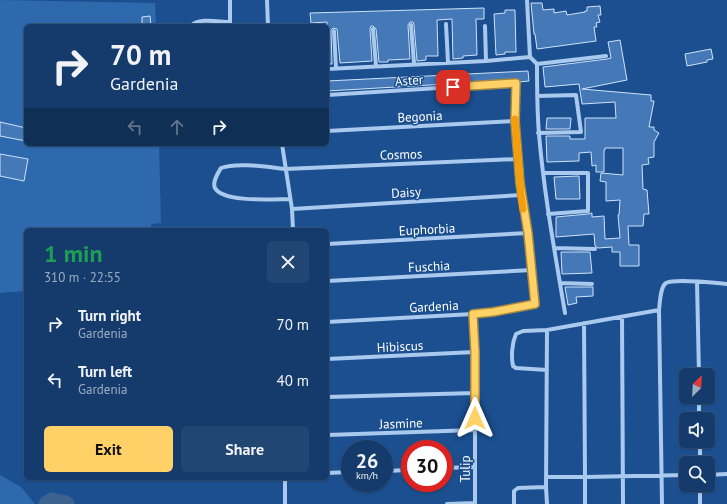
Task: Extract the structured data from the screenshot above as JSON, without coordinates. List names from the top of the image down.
{
  "streets": {
    "street": [
      "Aster",
      "Begonia",
      "Cosmos",
      "Daisy",
      "Euphorbia",
      "Fuschia",
      "Gardenia",
      "Hibiscus",
      "Jasmine",
      "Tulip"
    ]
  },
  "crossings": [
    ["Aster", "Gardenia"],
    ["Begonia", "Gardenia"],
    ["Cosmos", "Gardenia"],
    ["Daisy", "Gardenia"],
    ["Euphorbia", "Gardenia"],
    ["Fuschia", "Gardenia"],
    ["Gardenia", "Tulip"],
    ["Hibiscus", "Tulip"],
    ["Jasmine", "Tulip"]
  ],
  "north": "top right",
  "page": {
    "turn": ["70 m", "Gardenia"],
    "heading": ["1 min", "310 m · 22:55"],
    "list": [
      {
        "name": "Turn right",
        "note": "Gardenia",
        "value": "70 m"
      },
      {
        "name": "Turn left",
        "note": "Gardenia",
        "value": "40 m"
      }
    ],
    "buttons": ["Exit", "Share"],
    "speed": "26 km/h",
    "limit": "30"
  }
}
